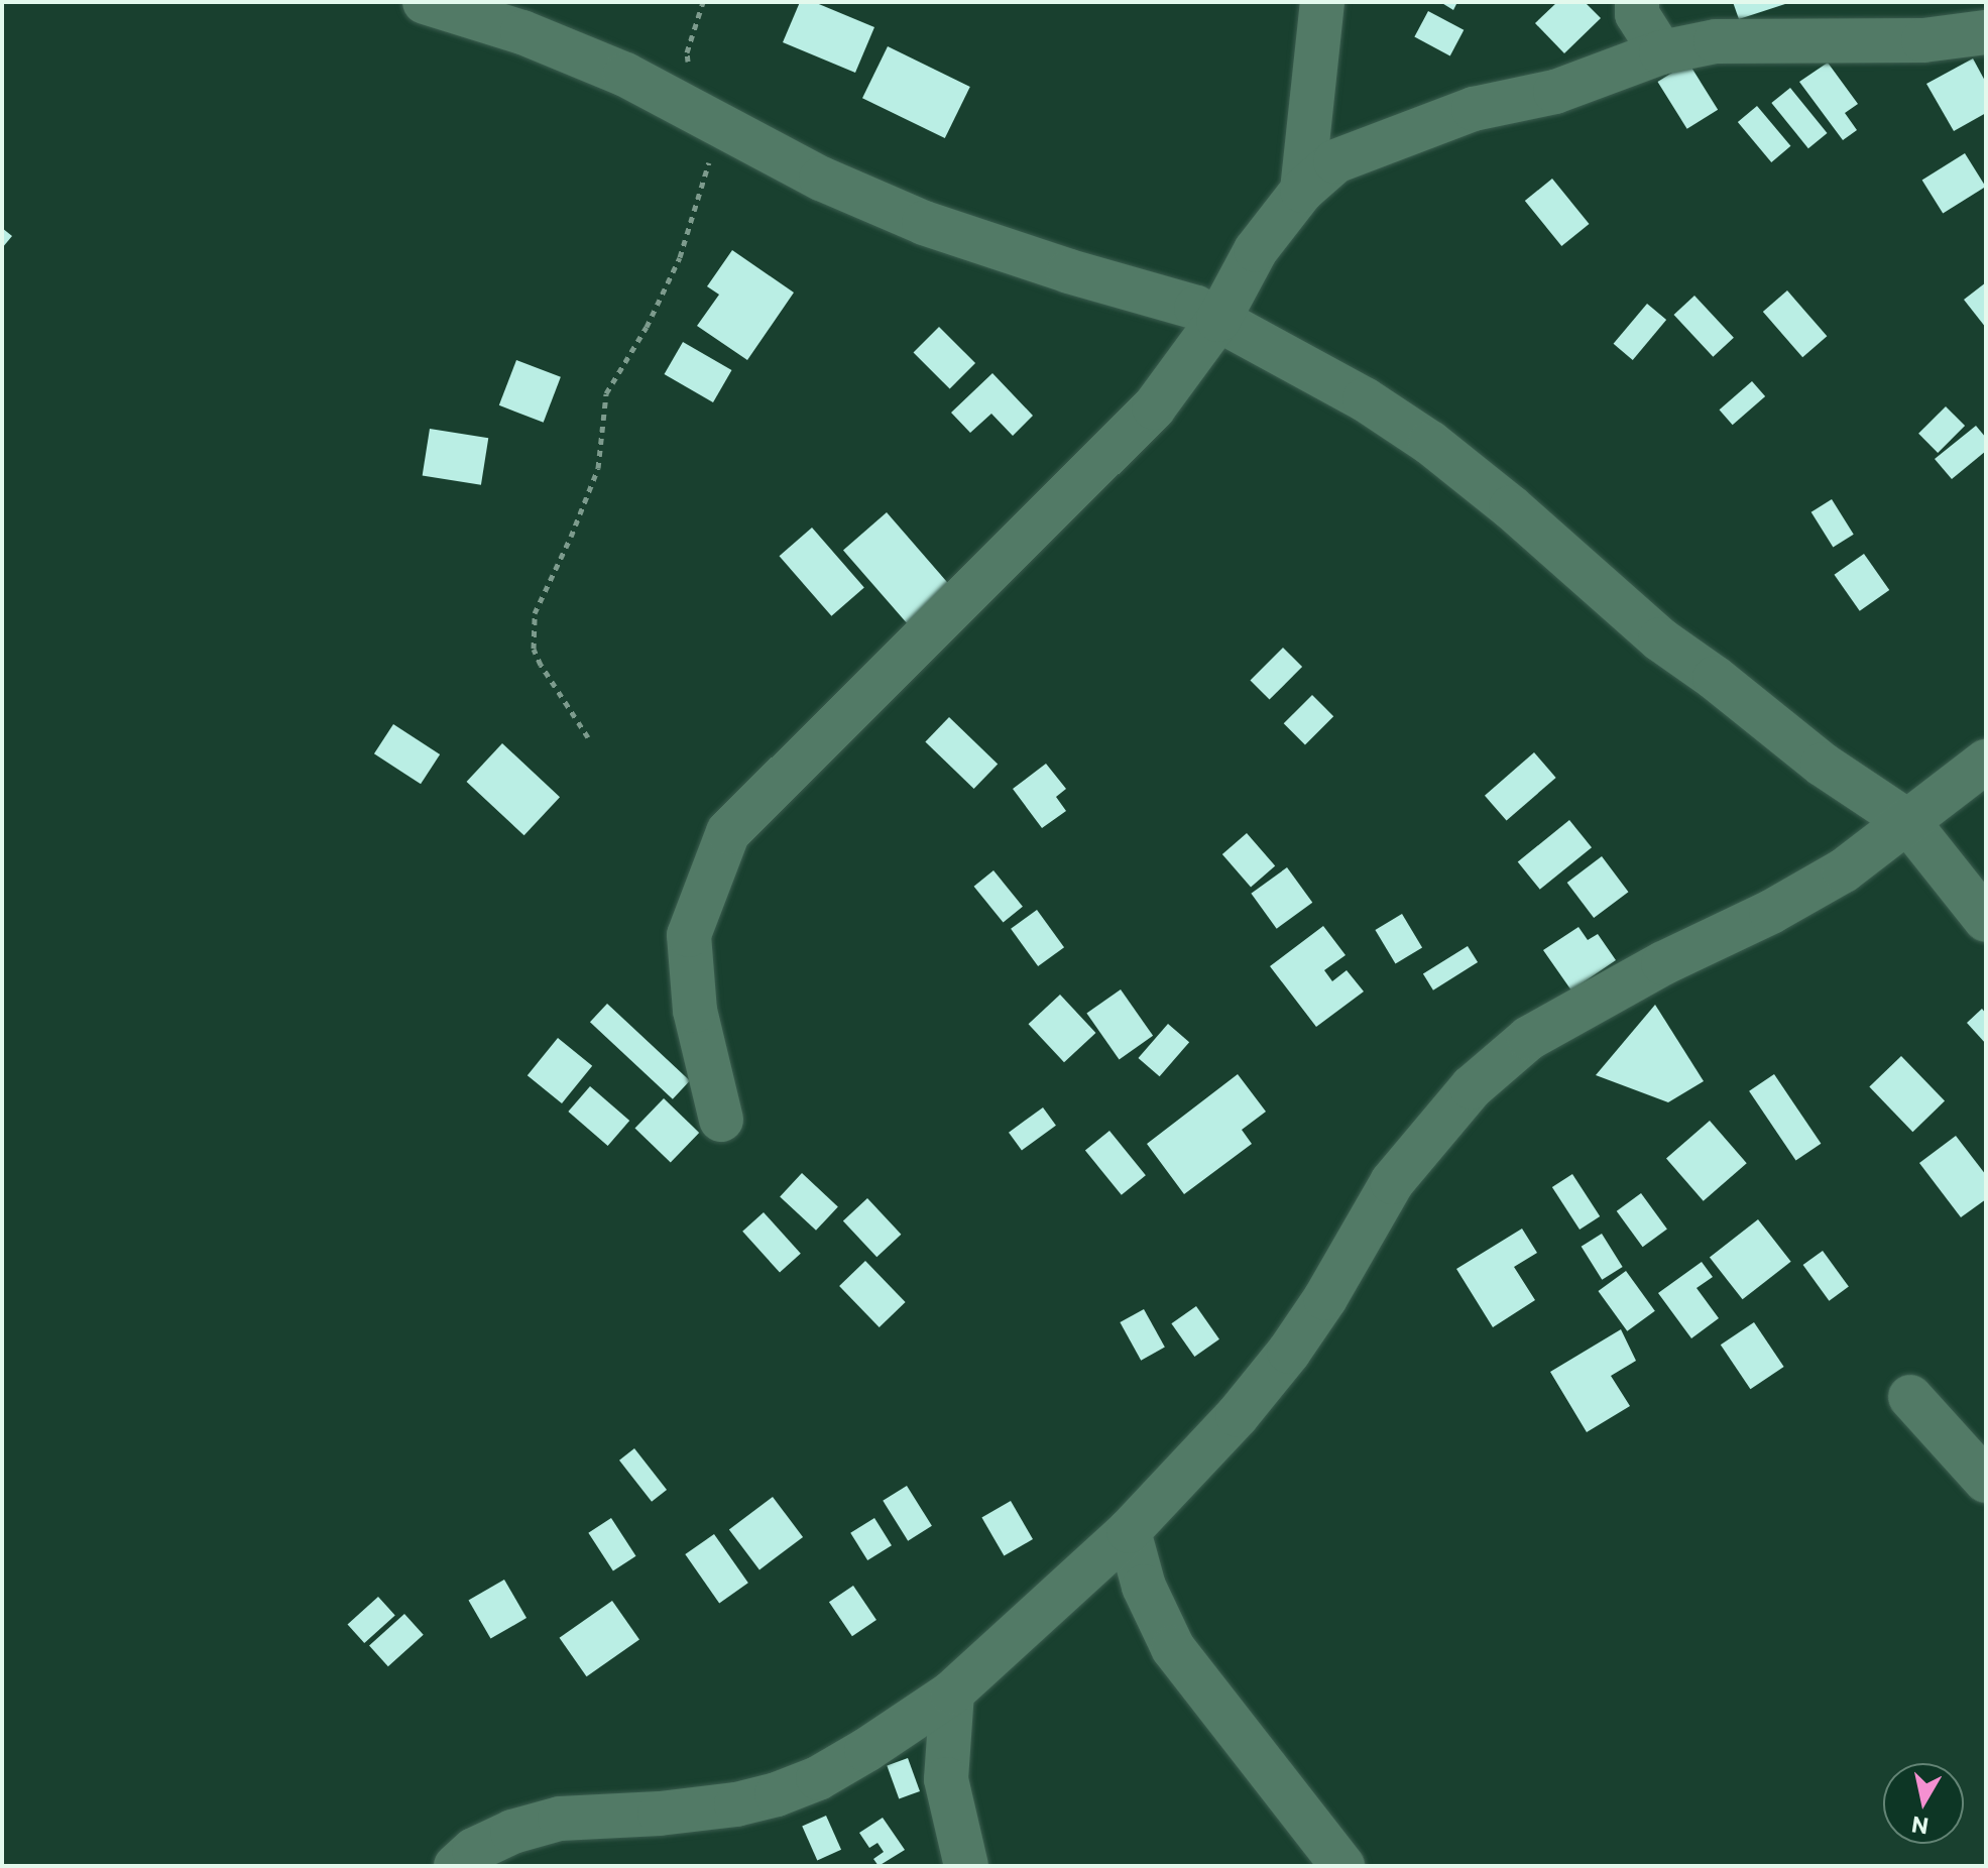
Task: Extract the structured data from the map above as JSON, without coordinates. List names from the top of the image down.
{
  "north": "bottom"
}
